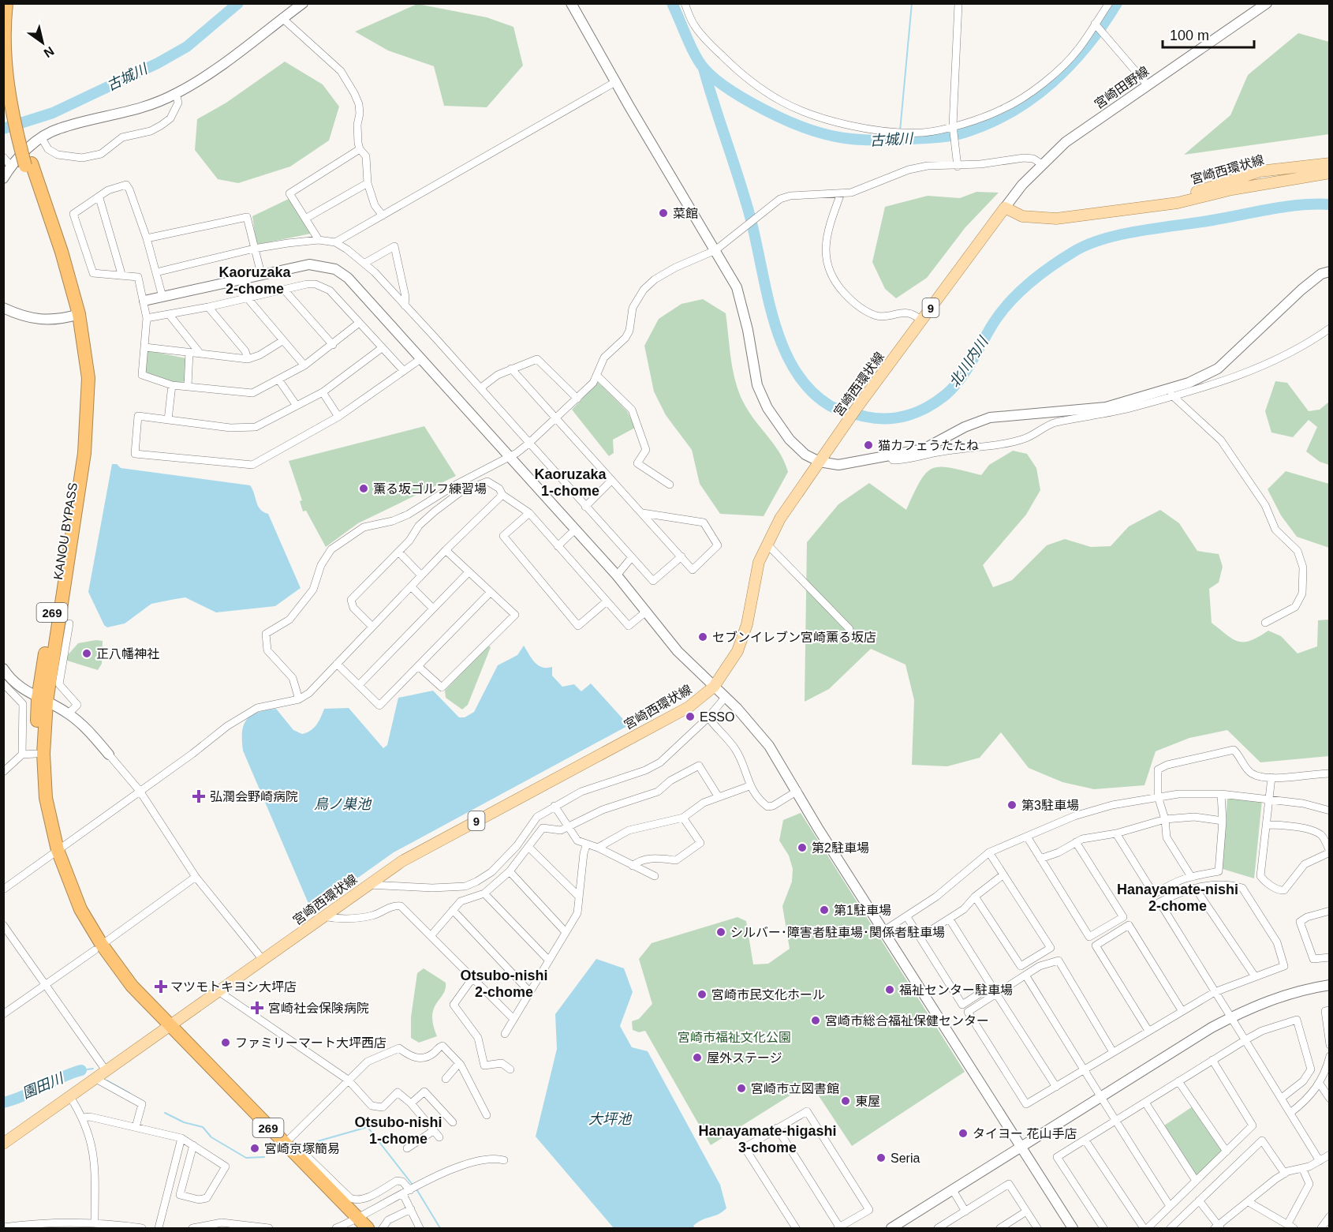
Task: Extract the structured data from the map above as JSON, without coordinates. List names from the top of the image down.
{
  "streets": {
    "highway": ["KANOU BYPASS", "269"],
    "main road": ["宮崎西環状線", "9"],
    "street": ["宮崎田野線"]
  },
  "crossings": [
    ["宮崎田野線", "宮崎西環状線"],
    ["宮崎西環状線", "KANOU BYPASS"],
    ["宮崎西環状線", "269"],
    ["KANOU BYPASS", "269"]
  ],
  "districts": [
    "Kaoruzaka 2-chome",
    "Kaoruzaka 1-chome",
    "Hanayamate-nishi 2-chome",
    "Otsubo-nishi 2-chome",
    "Otsubo-nishi 1-chome",
    "Hanayamate-higashi 3-chome"
  ],
  "water": [
    "古城川",
    "北川内川",
    "鳥ノ巣池",
    "園田川",
    "大坪池"
  ],
  "parks": ["宮崎市福祉文化公園"],
  "places": {
    "other": [
      "菜館",
      "猫カフェうたたね",
      "薫る坂ゴルフ練習場",
      "セブンイレブン宮崎薫る坂店",
      "正八幡神社",
      "ESSO",
      "第3駐車場",
      "第2駐車場",
      "第1駐車場",
      "シルバー･障害者駐車場･関係者駐車場",
      "福祉センター駐車場",
      "宮崎市民文化ホール",
      "宮崎市総合福祉保健センター",
      "ファミリーマート大坪西店",
      "屋外ステージ",
      "宮崎市立図書館",
      "東屋",
      "タイヨー 花山手店",
      "宮崎京塚簡易",
      "Seria"
    ],
    "health": ["弘潤会野崎病院", "マツモトキヨシ大坪店", "宮崎社会保険病院"]
  },
  "scale_bar": "100 m",
  "north": "bottom right"
}
